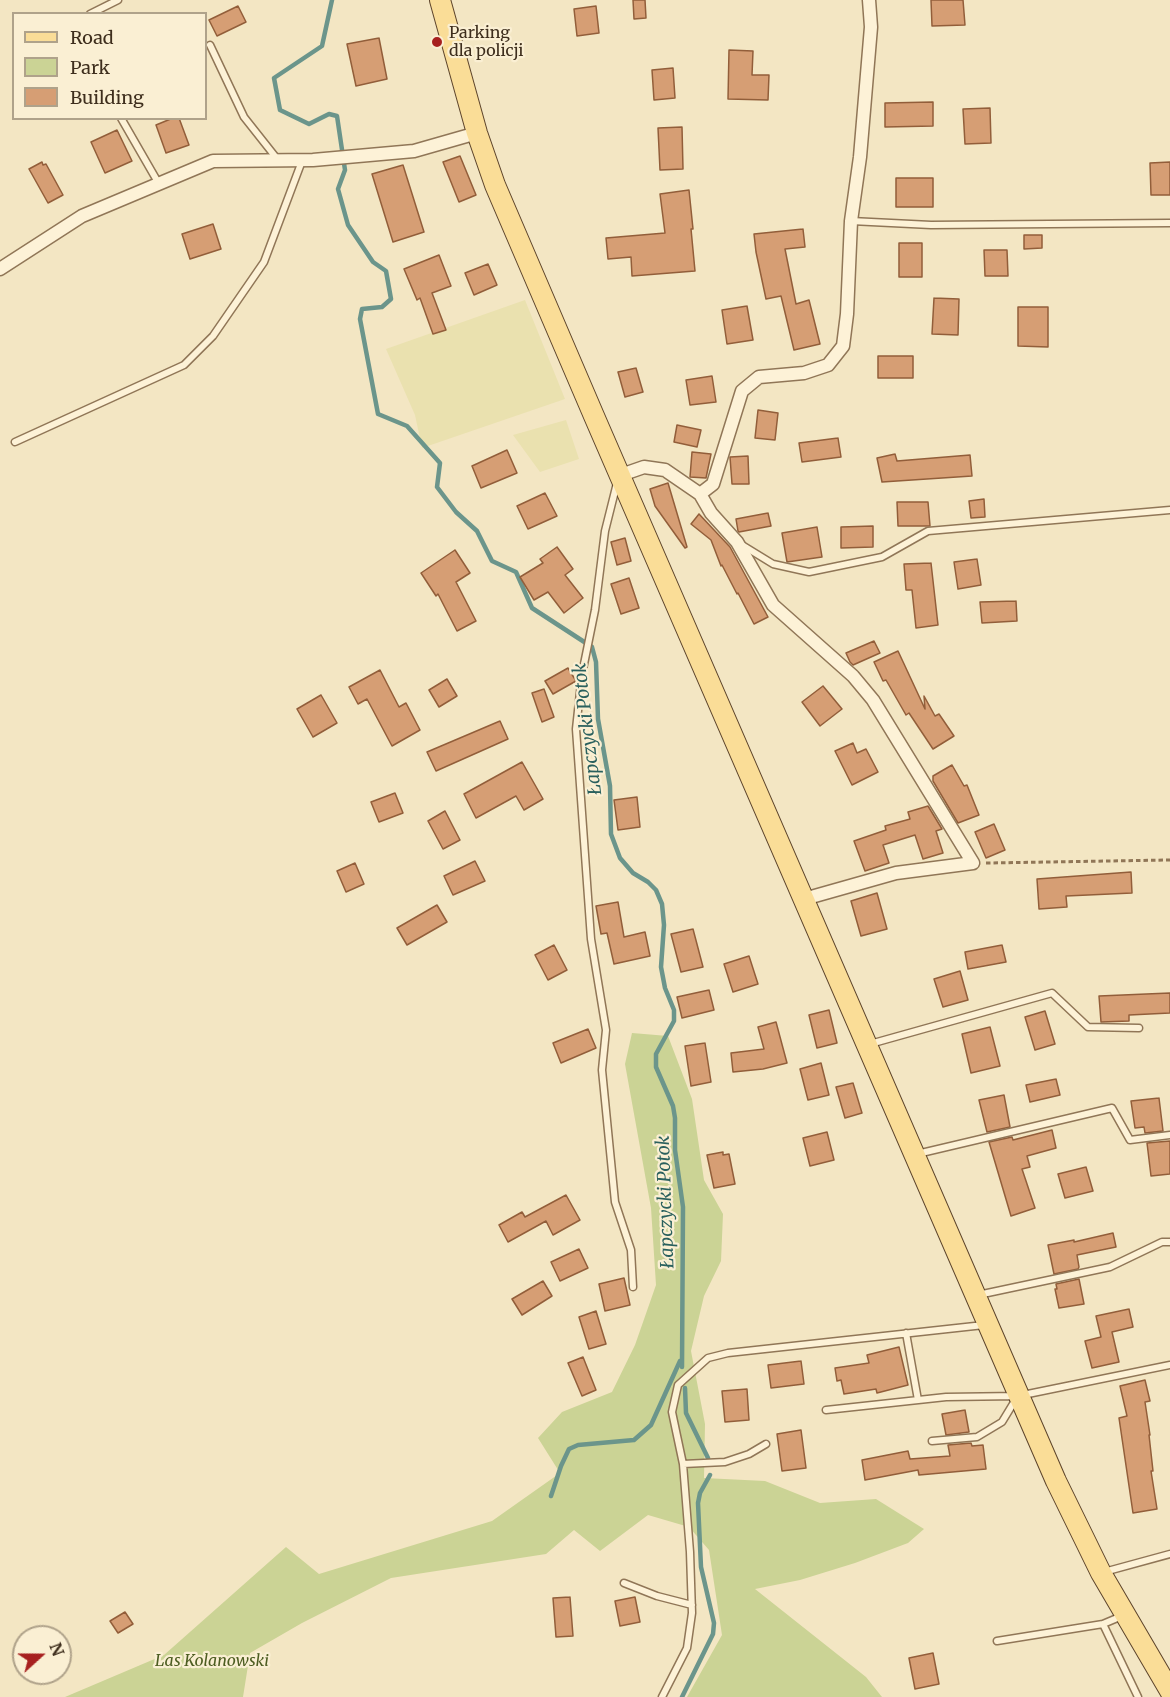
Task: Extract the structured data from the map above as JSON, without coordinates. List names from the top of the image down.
{
  "water": ["Łapczycki Potok"],
  "parks": ["Las Kolanowski"],
  "places": ["Parking dla policji"],
  "legend": ["Road", "Park", "Building"],
  "north": "right"
}
